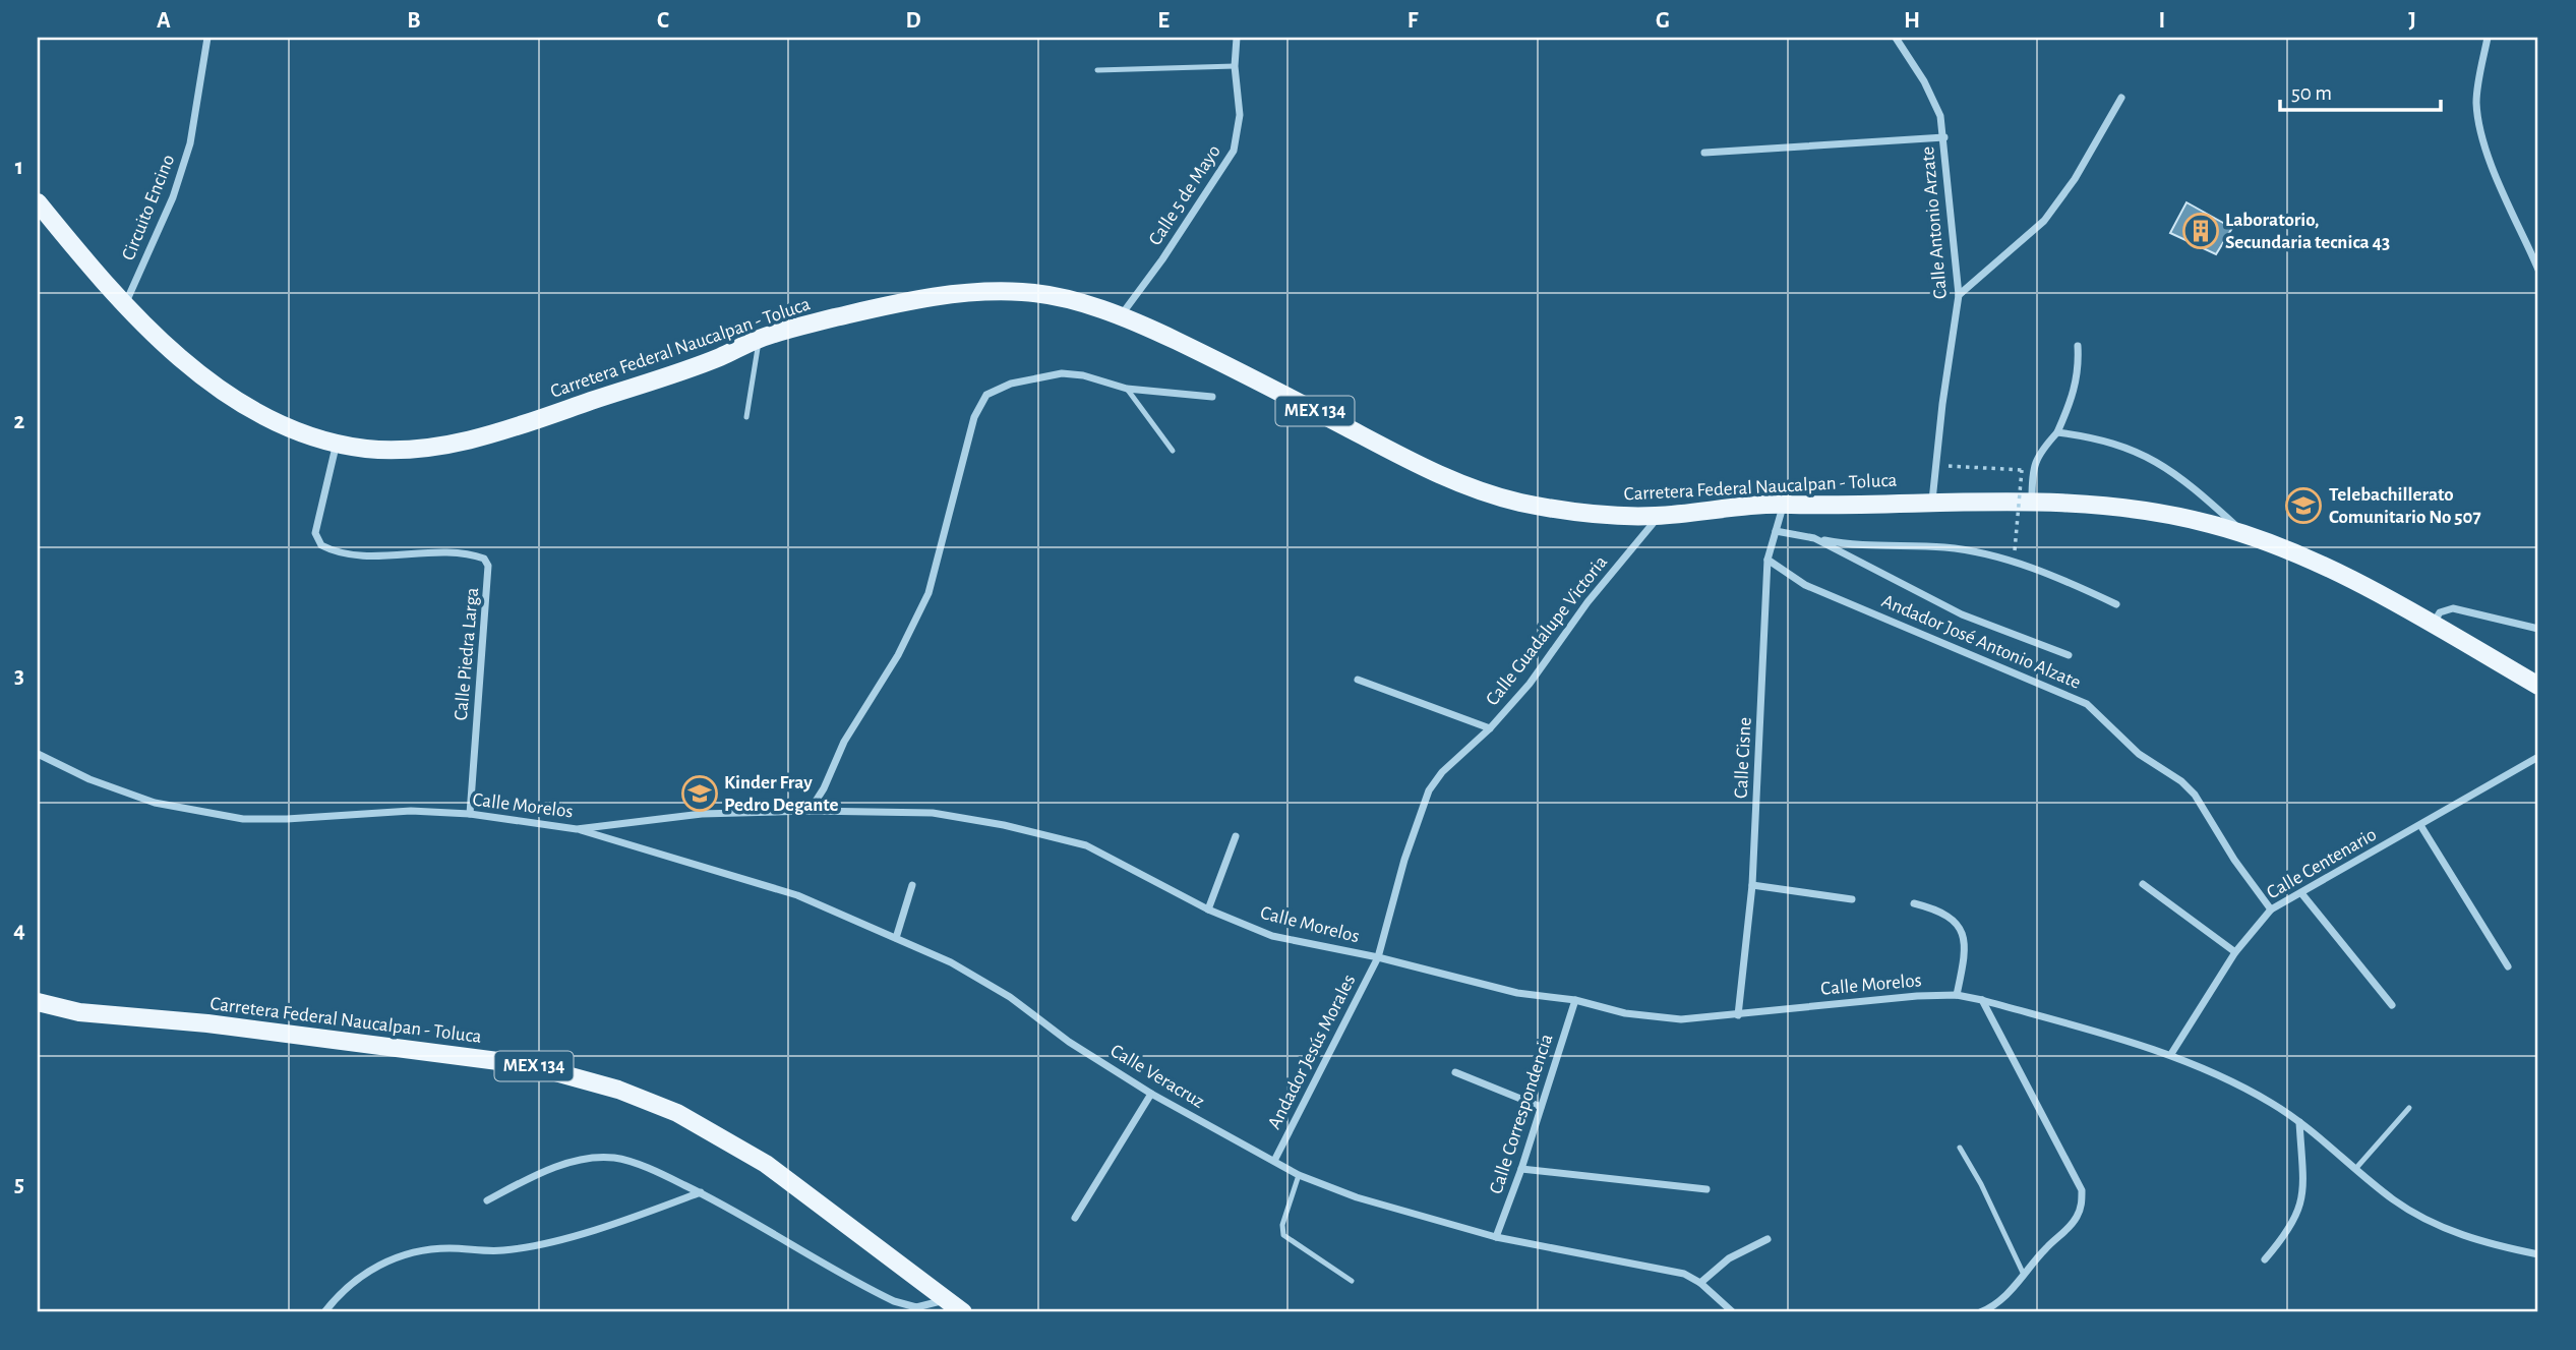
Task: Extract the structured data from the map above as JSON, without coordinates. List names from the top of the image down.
{
  "streets": {
    "main road": ["Carretera Federal Naucalpan - Toluca", "MEX 134"],
    "street": [
      "Calle 5 de Mayo",
      "Circuito Encino",
      "Calle Antonio Arzate",
      "Calle Guadalupe Victoria",
      "Andador José Antonio Alzate",
      "Calle Piedra Larga",
      "Calle Cisne",
      "Calle Morelos",
      "Calle Centenario",
      "Andador Jesús Morales",
      "Calle Veracruz",
      "Calle Correspondencia"
    ]
  },
  "crossings": [
    ["Calle 5 de Mayo", "Carretera Federal Naucalpan - Toluca"],
    ["Circuito Encino", "Carretera Federal Naucalpan - Toluca"],
    ["Calle Antonio Arzate", "Carretera Federal Naucalpan - Toluca"],
    ["Carretera Federal Naucalpan - Toluca", "Calle Guadalupe Victoria"],
    ["Carretera Federal Naucalpan - Toluca", "Calle Piedra Larga"],
    ["Carretera Federal Naucalpan - Toluca", "Calle Cisne"],
    ["Calle Guadalupe Victoria", "Calle Morelos"],
    ["Calle Guadalupe Victoria", "Andador Jesús Morales"],
    ["Andador José Antonio Alzate", "Calle Cisne"],
    ["Andador José Antonio Alzate", "Calle Centenario"],
    ["Calle Piedra Larga", "Calle Morelos"],
    ["Calle Cisne", "Calle Morelos"],
    ["Calle Morelos", "Calle Centenario"],
    ["Calle Morelos", "Andador Jesús Morales"],
    ["Calle Morelos", "Calle Veracruz"],
    ["Calle Morelos", "Calle Correspondencia"],
    ["Andador Jesús Morales", "Calle Veracruz"],
    ["Calle Veracruz", "Calle Correspondencia"]
  ],
  "places": {
    "building": ["Laboratorio, Secundaria tecnica 43"],
    "school or university": ["Telebachillerato Comunitario No 507", "Kinder Fray Pedro Degante"]
  },
  "scale_bar": "50 m",
  "grid": {
    "columns": [
      "A",
      "B",
      "C",
      "D",
      "E",
      "F",
      "G",
      "H",
      "I",
      "J"
    ],
    "rows": [
      "1",
      "2",
      "3",
      "4",
      "5"
    ]
  }
}
